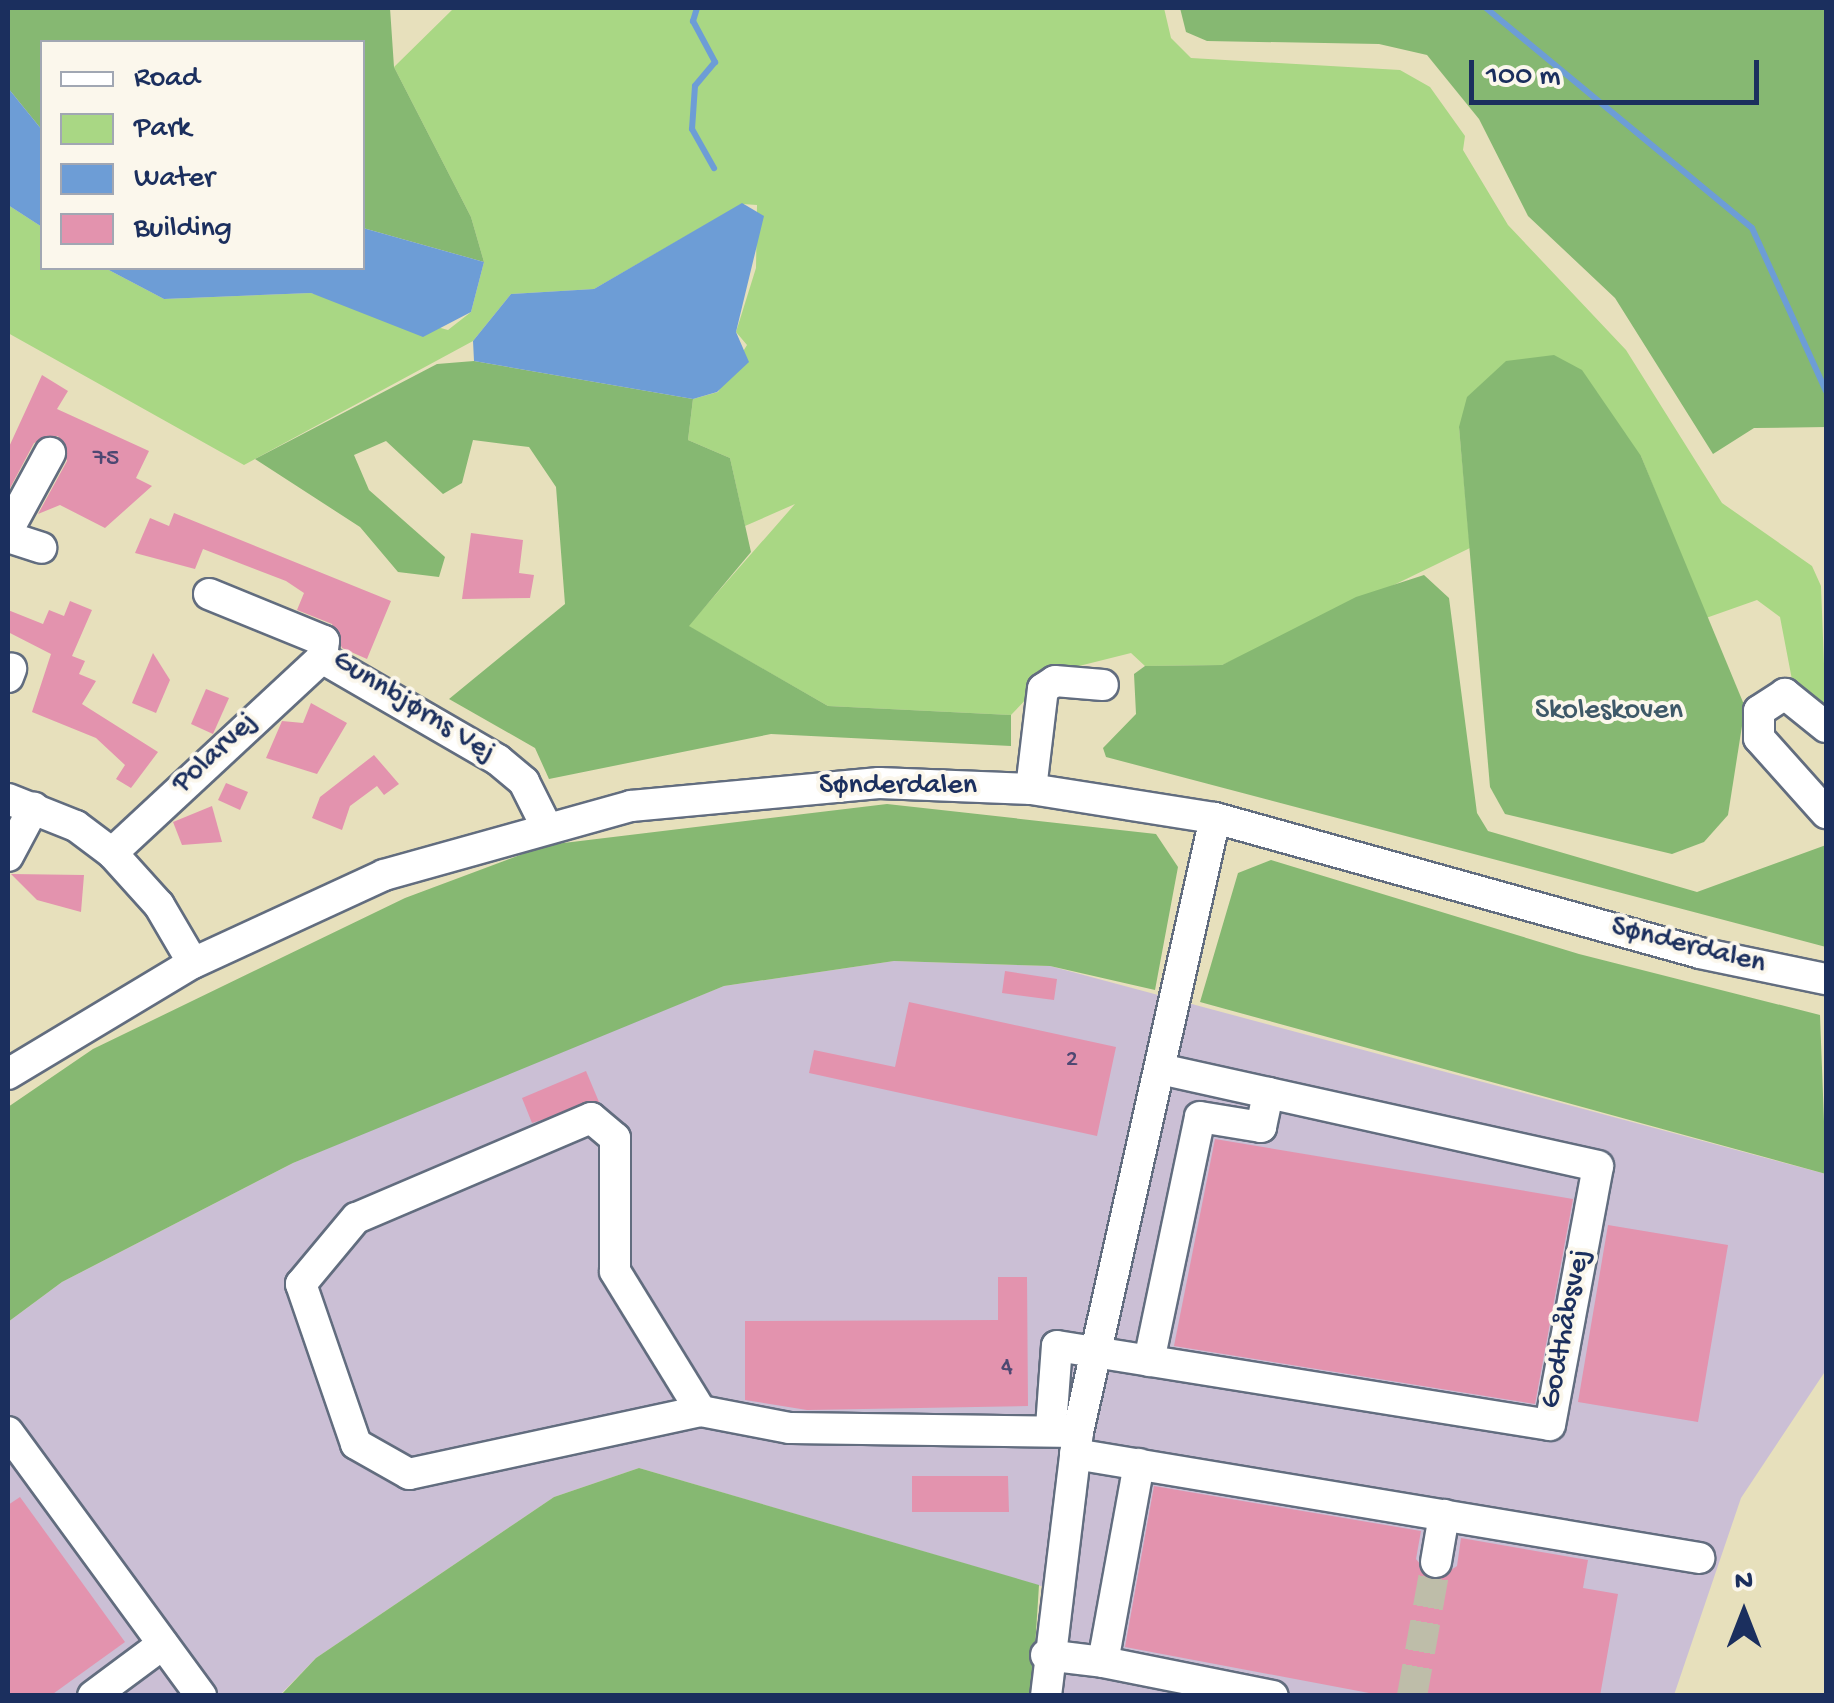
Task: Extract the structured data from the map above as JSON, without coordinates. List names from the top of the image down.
{
  "streets": {
    "street": [
      "Gunnbjørns Vej",
      "Polarvej",
      "Sønderdalen",
      "Godthåbsvej"
    ]
  },
  "crossings": [
    ["Gunnbjørns Vej", "Polarvej"],
    ["Gunnbjørns Vej", "Sønderdalen"]
  ],
  "parks": ["Skoleskoven"],
  "house_numbers": ["75", "2", "4"],
  "legend": [
    "Road",
    "Park",
    "Water",
    "Building"
  ],
  "scale_bar": "100 m",
  "north": "top"
}
